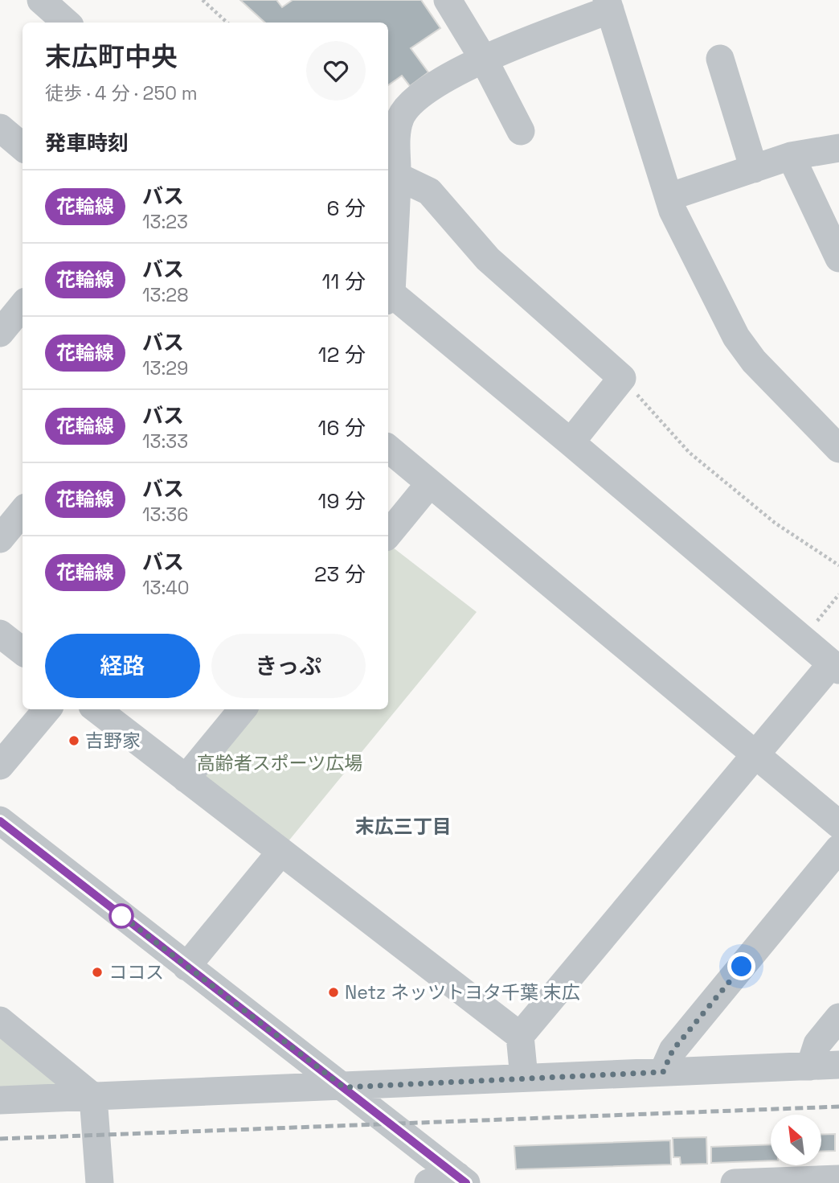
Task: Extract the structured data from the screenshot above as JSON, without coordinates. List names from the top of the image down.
{
  "districts": ["末広三丁目"],
  "parks": ["高齢者スポーツ広場"],
  "places": ["吉野家", "ココス", "Netz ネッツトヨタ千葉 末広"],
  "lines": ["bus line 花輪線"],
  "north": "top left",
  "page": {
    "heading": [
      ["末広町中央", "徒歩 · 4 分 · 250 m"],
      "発車時刻"
    ],
    "list": [
      {
        "mark": "花輪線",
        "name": "バス",
        "note": "13:23",
        "value": "6 分"
      },
      {
        "mark": "花輪線",
        "name": "バス",
        "note": "13:28",
        "value": "11 分"
      },
      {
        "mark": "花輪線",
        "name": "バス",
        "note": "13:29",
        "value": "12 分"
      },
      {
        "mark": "花輪線",
        "name": "バス",
        "note": "13:33",
        "value": "16 分"
      },
      {
        "mark": "花輪線",
        "name": "バス",
        "note": "13:36",
        "value": "19 分"
      },
      {
        "mark": "花輪線",
        "name": "バス",
        "note": "13:40",
        "value": "23 分"
      }
    ],
    "buttons": ["経路", "きっぷ"]
  }
}
